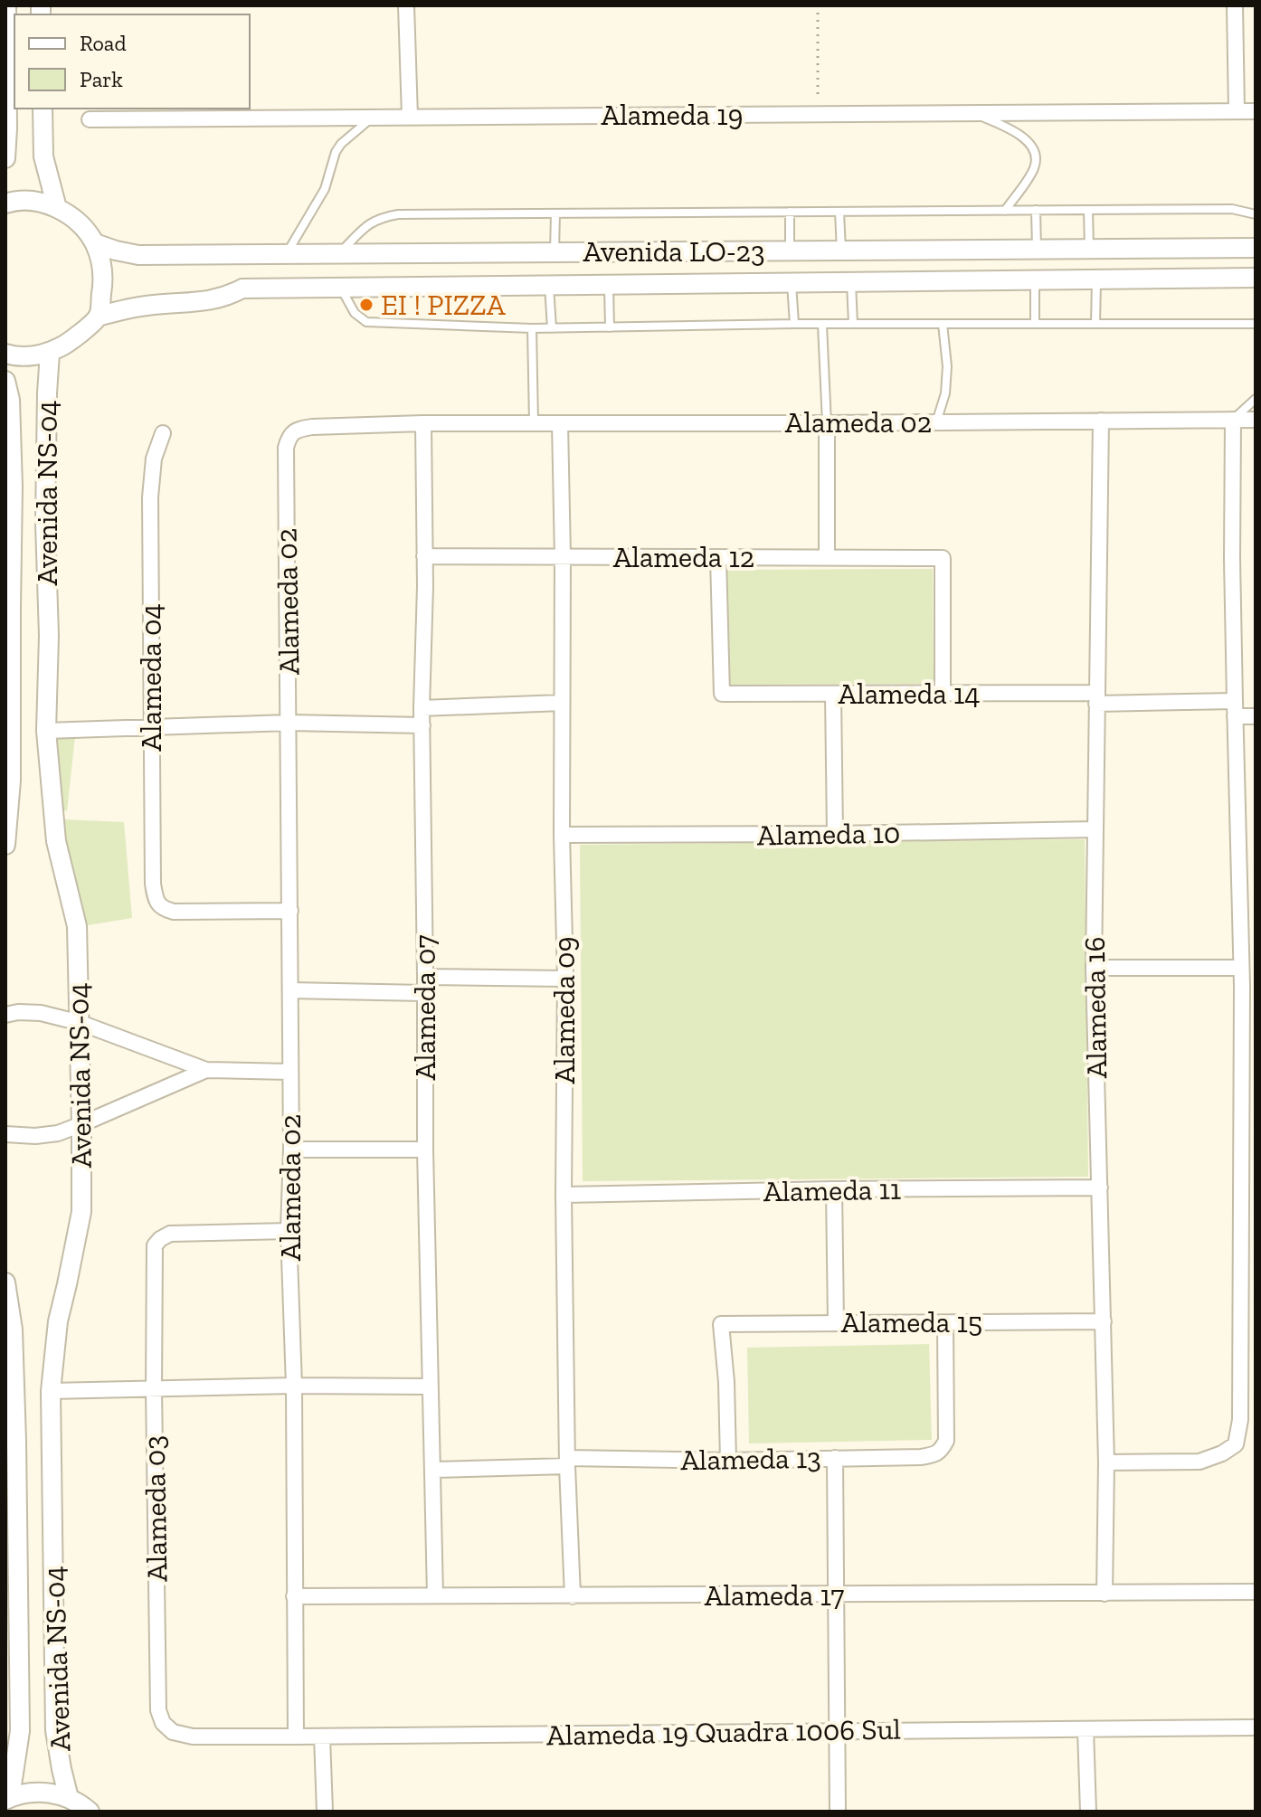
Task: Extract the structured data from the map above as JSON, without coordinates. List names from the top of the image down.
{
  "streets": {
    "street": [
      "Alameda 19",
      "Avenida LO-23",
      "Alameda 02",
      "Avenida NS-04",
      "Alameda 12",
      "Alameda 04",
      "Alameda 14",
      "Alameda 10",
      "Alameda 07",
      "Alameda 16",
      "Alameda 09",
      "Alameda 11",
      "Alameda 15",
      "Alameda 13",
      "Alameda 03",
      "Alameda 17",
      "Alameda 19 Quadra 1006 Sul"
    ]
  },
  "crossings": [
    ["Alameda 02", "Alameda 04"],
    ["Alameda 02", "Alameda 07"],
    ["Alameda 02", "Alameda 16"],
    ["Alameda 02", "Alameda 09"],
    ["Alameda 02", "Alameda 03"],
    ["Alameda 02", "Alameda 17"],
    ["Alameda 02", "Alameda 19 Quadra 1006 Sul"],
    ["Alameda 12", "Alameda 14"],
    ["Alameda 12", "Alameda 07"],
    ["Alameda 12", "Alameda 09"],
    ["Alameda 14", "Alameda 16"],
    ["Alameda 10", "Alameda 16"],
    ["Alameda 10", "Alameda 09"],
    ["Alameda 07", "Alameda 13"],
    ["Alameda 07", "Alameda 17"],
    ["Alameda 16", "Alameda 11"],
    ["Alameda 16", "Alameda 15"],
    ["Alameda 16", "Alameda 17"],
    ["Alameda 09", "Alameda 11"],
    ["Alameda 09", "Alameda 13"],
    ["Alameda 09", "Alameda 17"],
    ["Alameda 15", "Alameda 13"],
    ["Alameda 03", "Alameda 19 Quadra 1006 Sul"]
  ],
  "places": ["EI ! PIZZA"],
  "legend": ["Road", "Park"]
}
